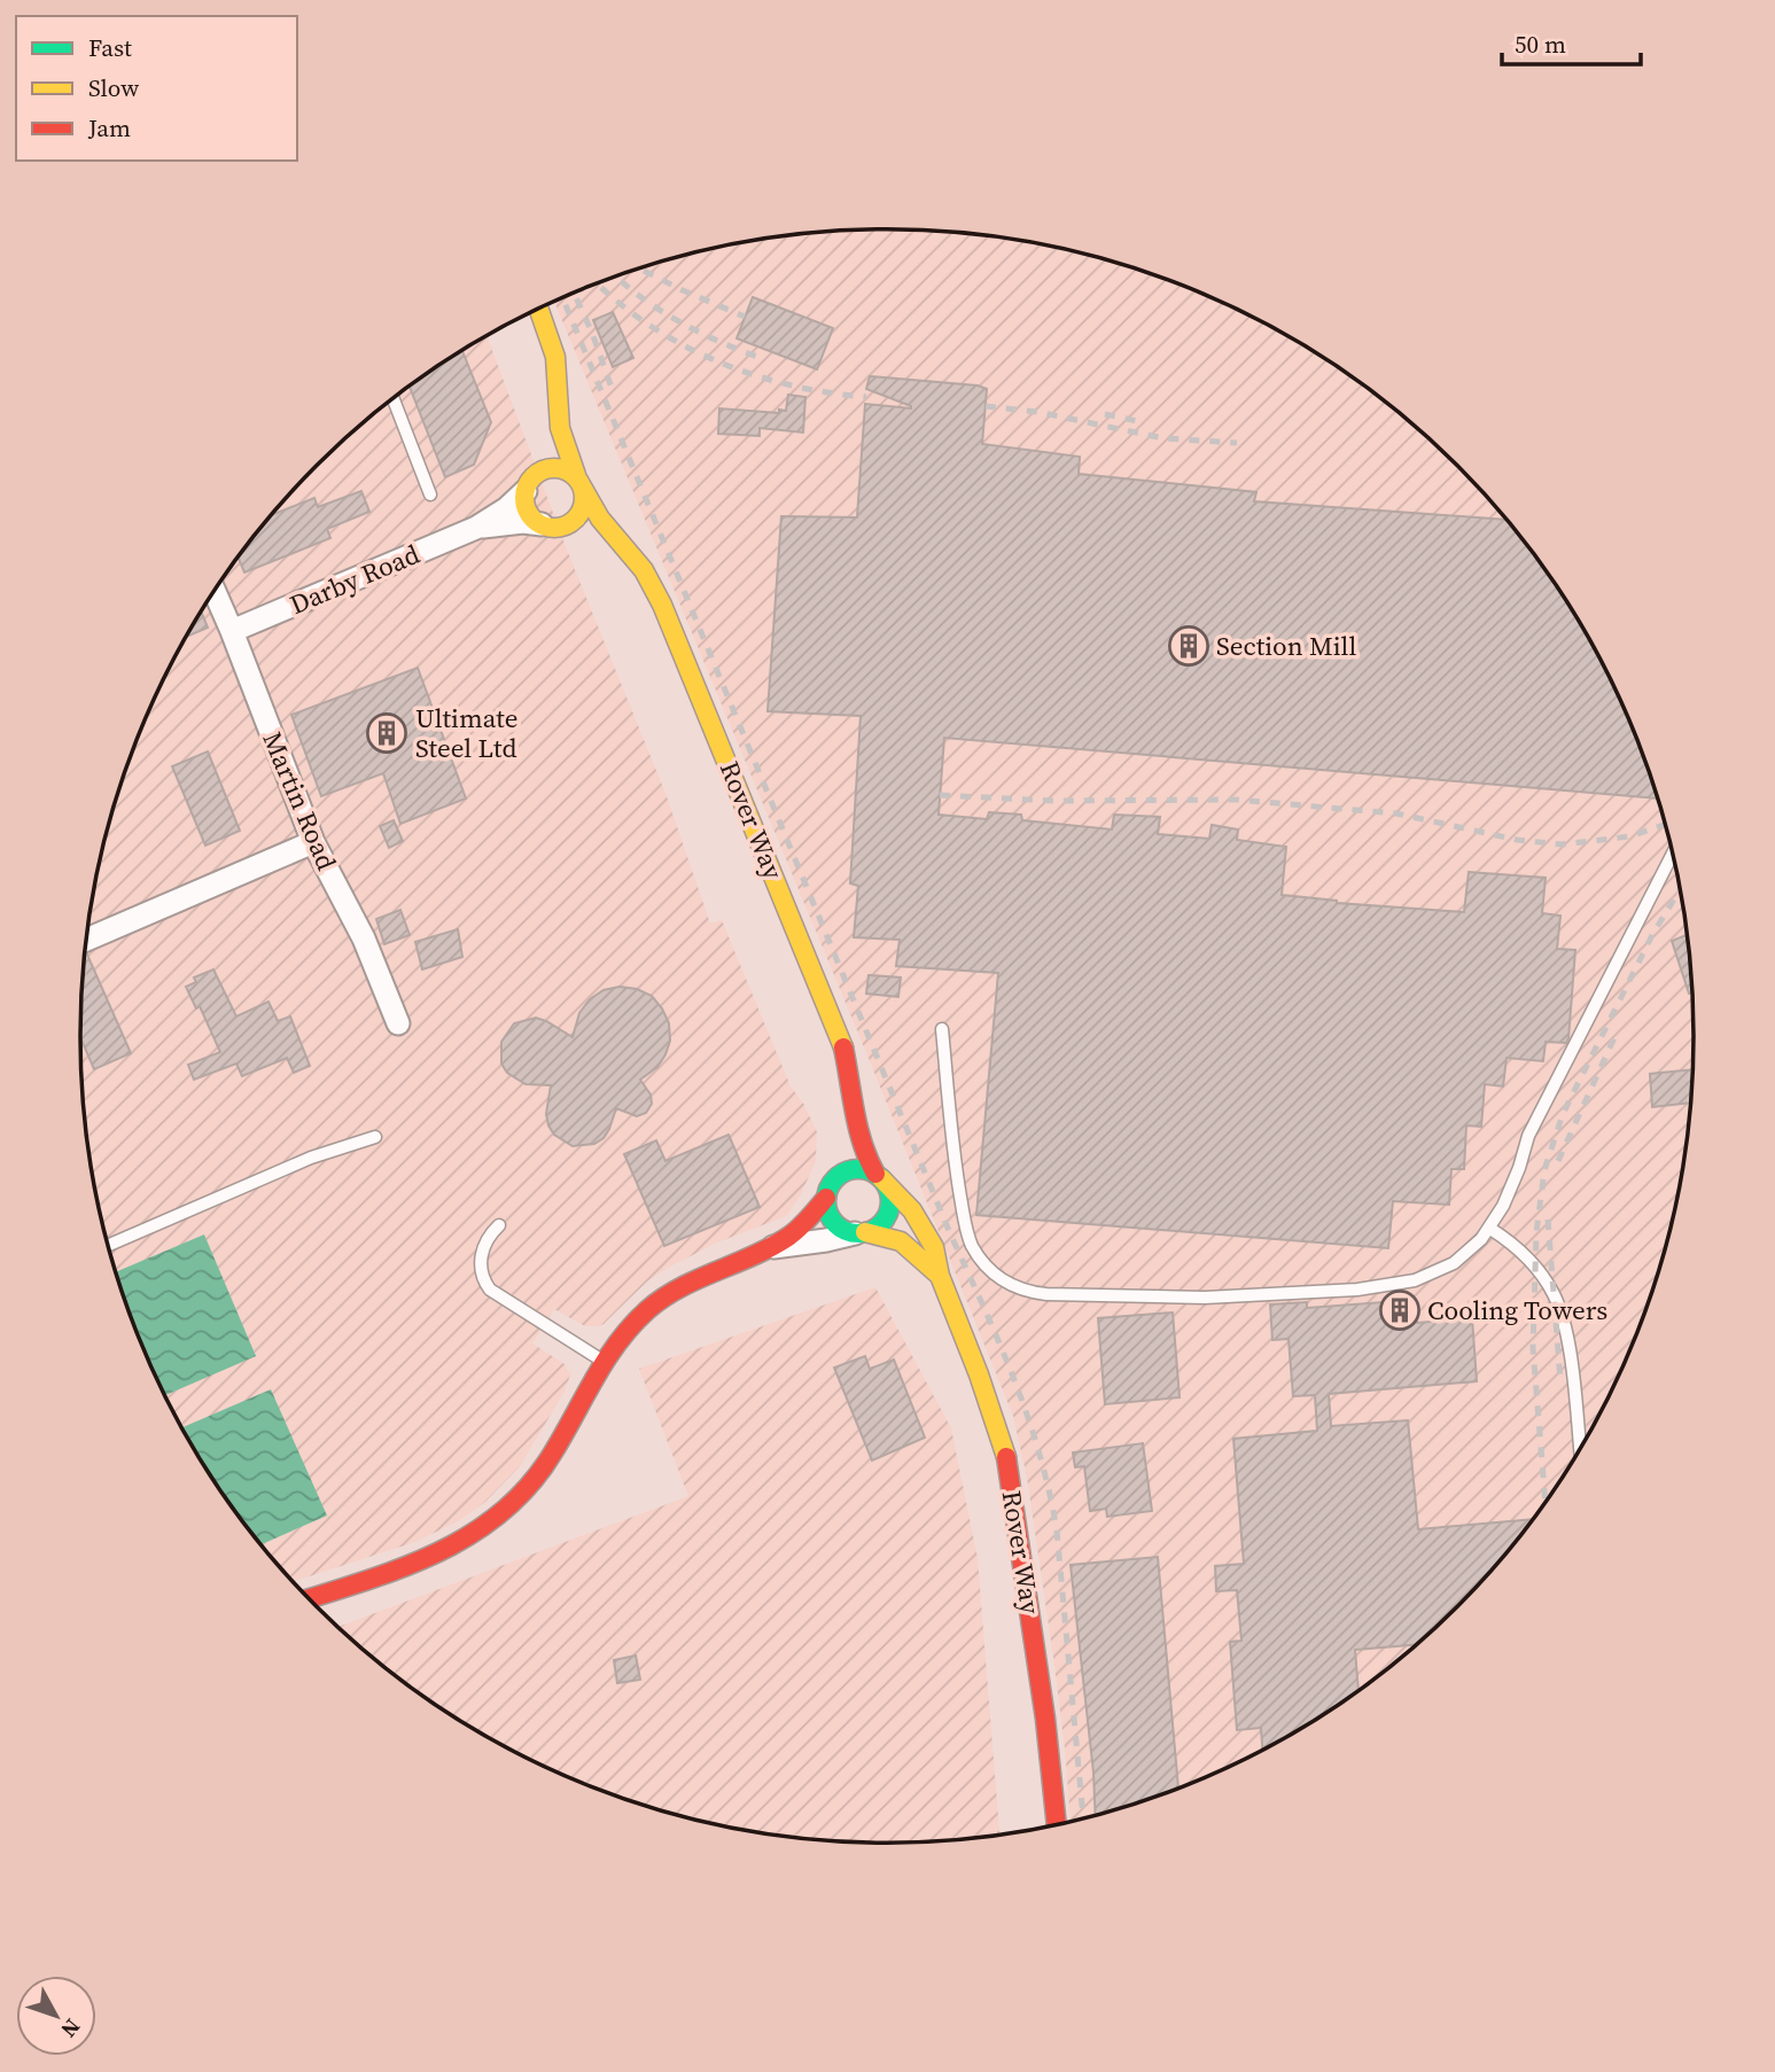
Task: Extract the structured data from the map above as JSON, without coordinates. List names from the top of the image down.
{
  "streets": {
    "street": ["Darby Road", "Martin Road", "Rover Way"]
  },
  "crossings": [
    ["Darby Road", "Martin Road"],
    ["Darby Road", "Rover Way"]
  ],
  "places": {
    "building": ["Section Mill", "Ultimate Steel Ltd", "Cooling Towers"]
  },
  "legend": ["Fast", "Slow", "Jam"],
  "scale_bar": "50 m",
  "north": "bottom right"
}
